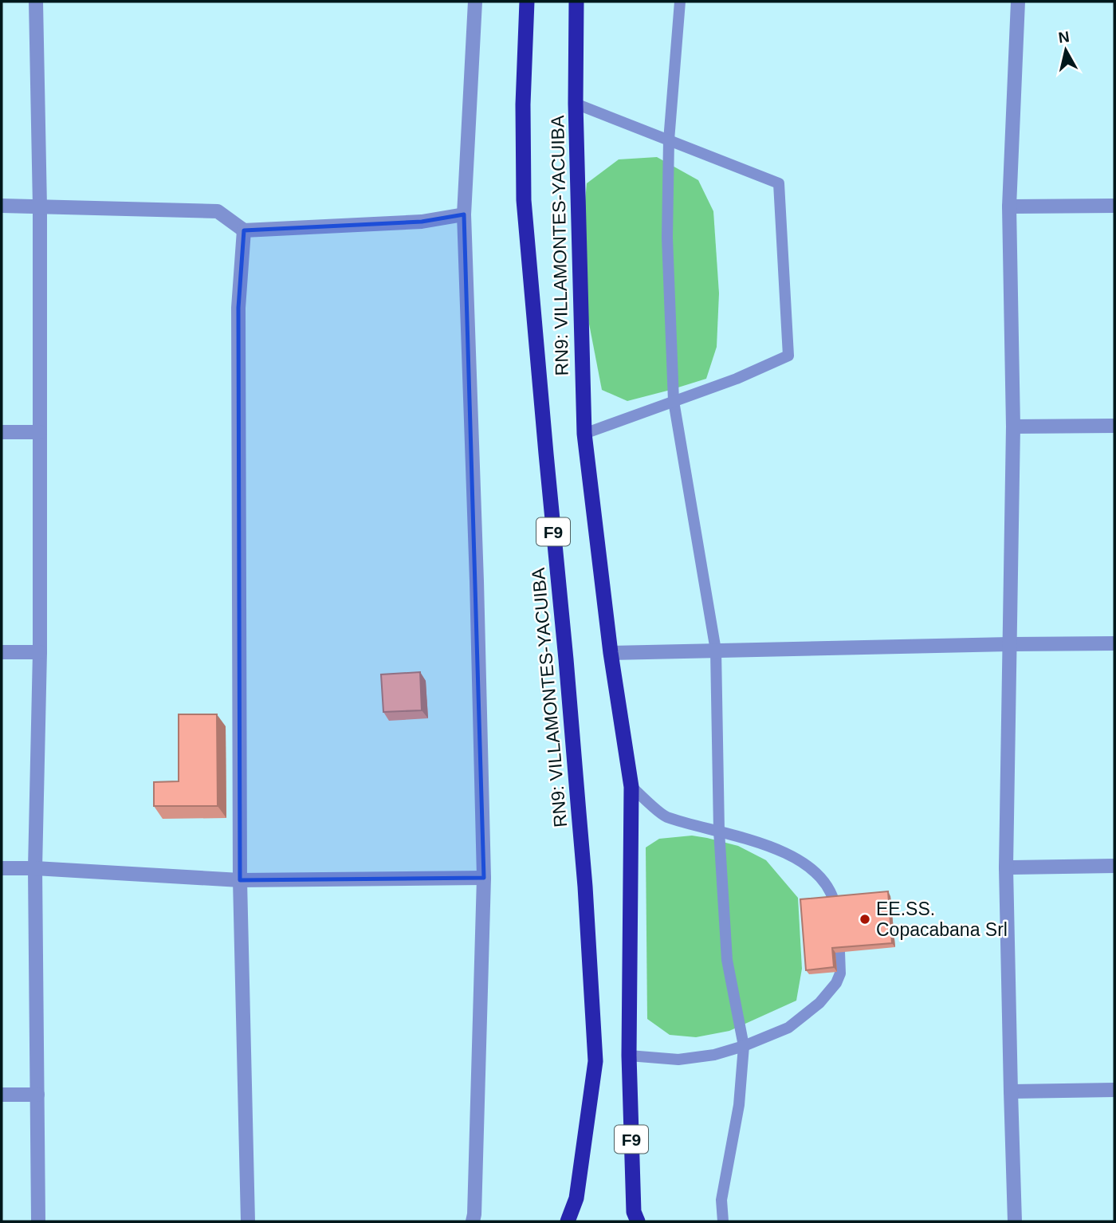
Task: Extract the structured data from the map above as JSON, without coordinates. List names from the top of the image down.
{
  "streets": {
    "highway": ["RN9: VILLAMONTES-YACUIBA", "F9"]
  },
  "places": ["EE.SS. Copacabana Srl"],
  "north": "top"
}
